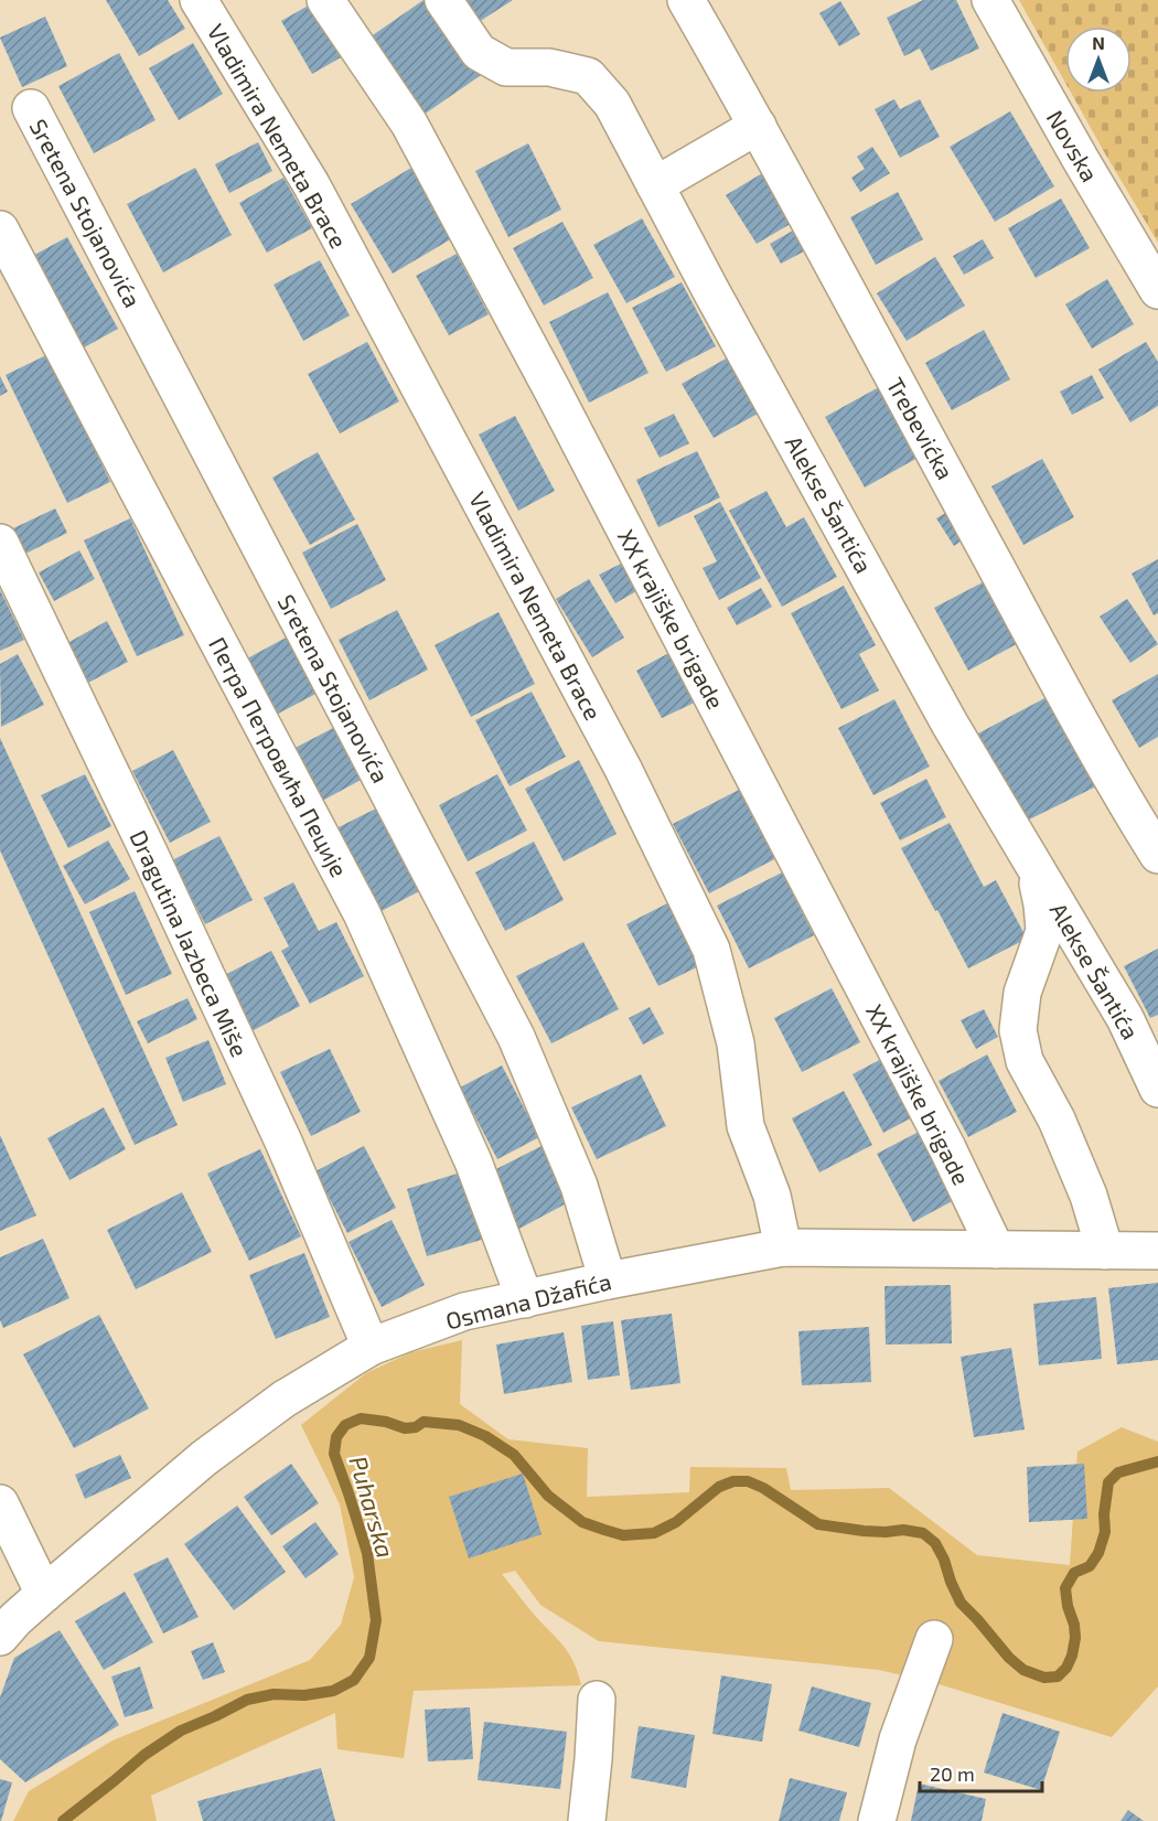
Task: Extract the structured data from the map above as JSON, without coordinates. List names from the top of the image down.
{
  "streets": {
    "street": [
      "Vladimira Nemeta Brace",
      "Novska",
      "Sretena Stojanovića",
      "Trebevićka",
      "Alekse Šantića",
      "XX krajiške brigade",
      "Петра Петровића Пеције",
      "Dragutina Jazbeca Miše",
      "Osmana Džafića"
    ]
  },
  "crossings": [
    ["Vladimira Nemeta Brace", "Osmana Džafića"],
    ["Sretena Stojanovića", "Osmana Džafića"],
    ["XX krajiške brigade", "Osmana Džafića"],
    ["Петра Петровића Пеције", "Osmana Džafića"],
    ["Dragutina Jazbeca Miše", "Osmana Džafića"]
  ],
  "water": ["Puharska"],
  "scale_bar": "20 m",
  "north": "top"
}
